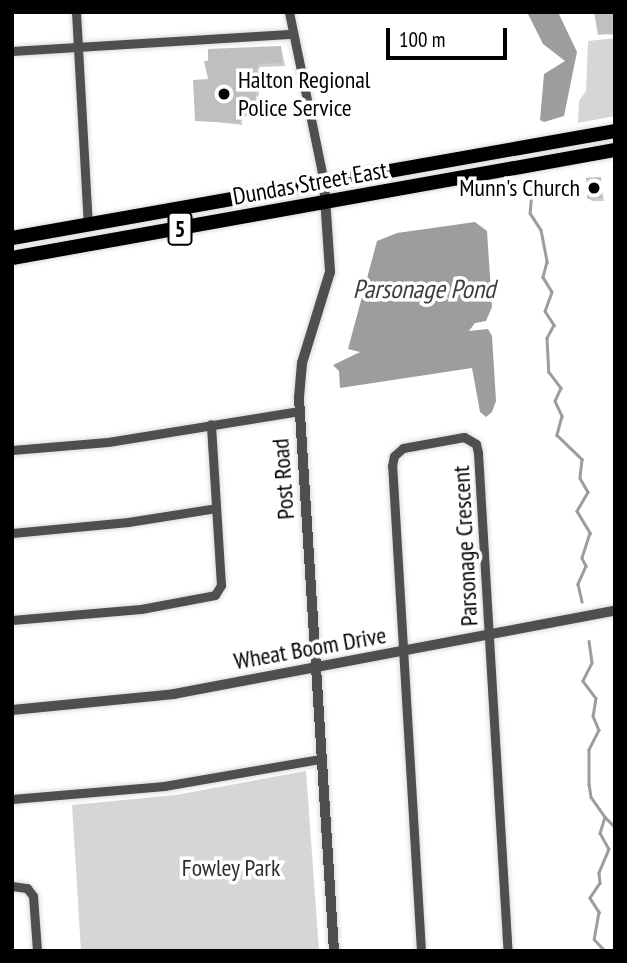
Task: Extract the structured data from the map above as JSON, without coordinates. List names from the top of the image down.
{
  "streets": {
    "main road": ["Dundas Street East", "5"],
    "street": ["Post Road", "Parsonage Crescent", "Wheat Boom Drive"]
  },
  "crossings": [
    ["Dundas Street East", "Post Road"],
    ["Post Road", "Wheat Boom Drive"],
    ["Parsonage Crescent", "Wheat Boom Drive"]
  ],
  "water": ["Parsonage Pond"],
  "parks": ["Fowley Park"],
  "places": ["Halton Regional Police Service", "Munn's Church"],
  "scale_bar": "100 m"
}
